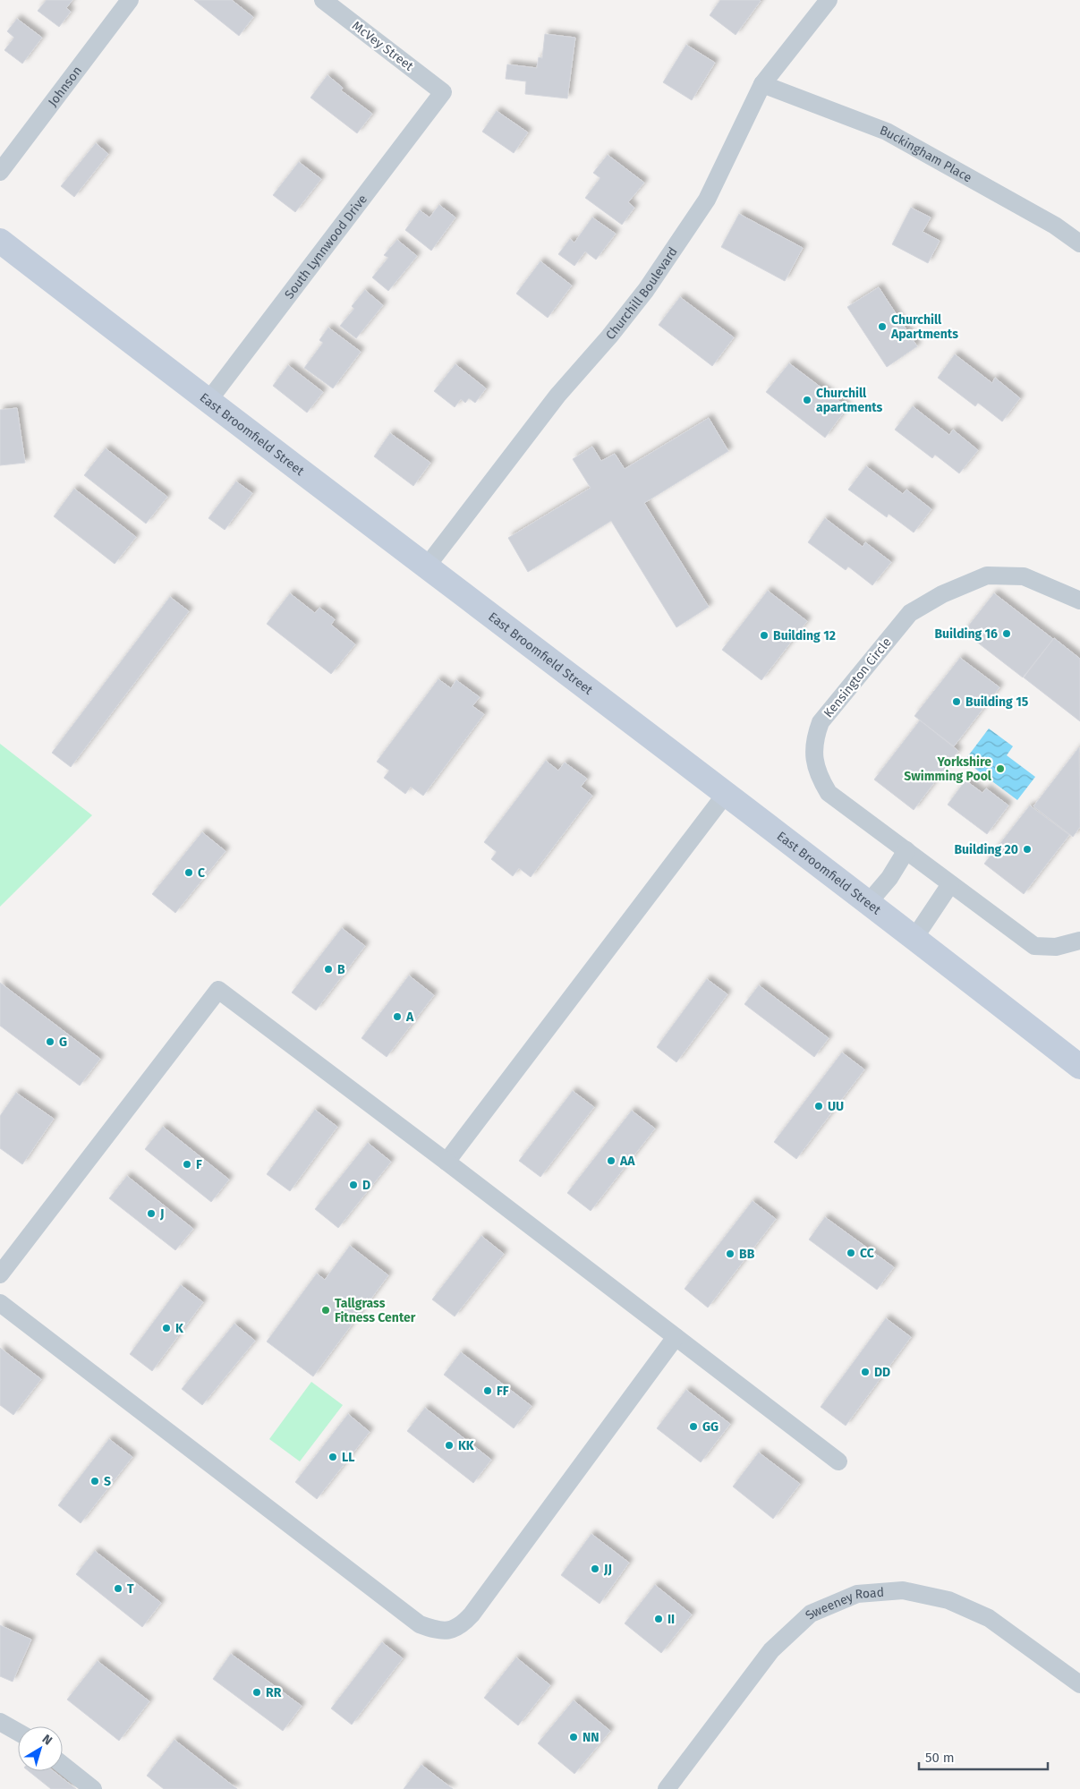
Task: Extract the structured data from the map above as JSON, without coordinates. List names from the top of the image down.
{
  "streets": {
    "main road": ["East Broomfield Street"],
    "street": [
      "McVey Street",
      "Johnson",
      "Buckingham Place",
      "South Lynnwood Drive",
      "Churchill Boulevard",
      "Kensington Circle",
      "Sweeney Road"
    ]
  },
  "crossings": [
    ["McVey Street", "South Lynnwood Drive"],
    ["Buckingham Place", "Churchill Boulevard"],
    ["South Lynnwood Drive", "East Broomfield Street"],
    ["Churchill Boulevard", "East Broomfield Street"]
  ],
  "places": [
    "Churchill Apartments",
    "Churchill apartments",
    "Building 16",
    "Building 12",
    "Building 15",
    "Yorkshire Swimming Pool",
    "Building 20",
    "C",
    "B",
    "A",
    "G",
    "UU",
    "AA",
    "F",
    "D",
    "J",
    "CC",
    "BB",
    "Tallgrass Fitness Center",
    "K",
    "DD",
    "FF",
    "GG",
    "KK",
    "LL",
    "S",
    "JJ",
    "T",
    "II",
    "RR",
    "NN"
  ],
  "scale_bar": "50 m",
  "north": "top right"
}
